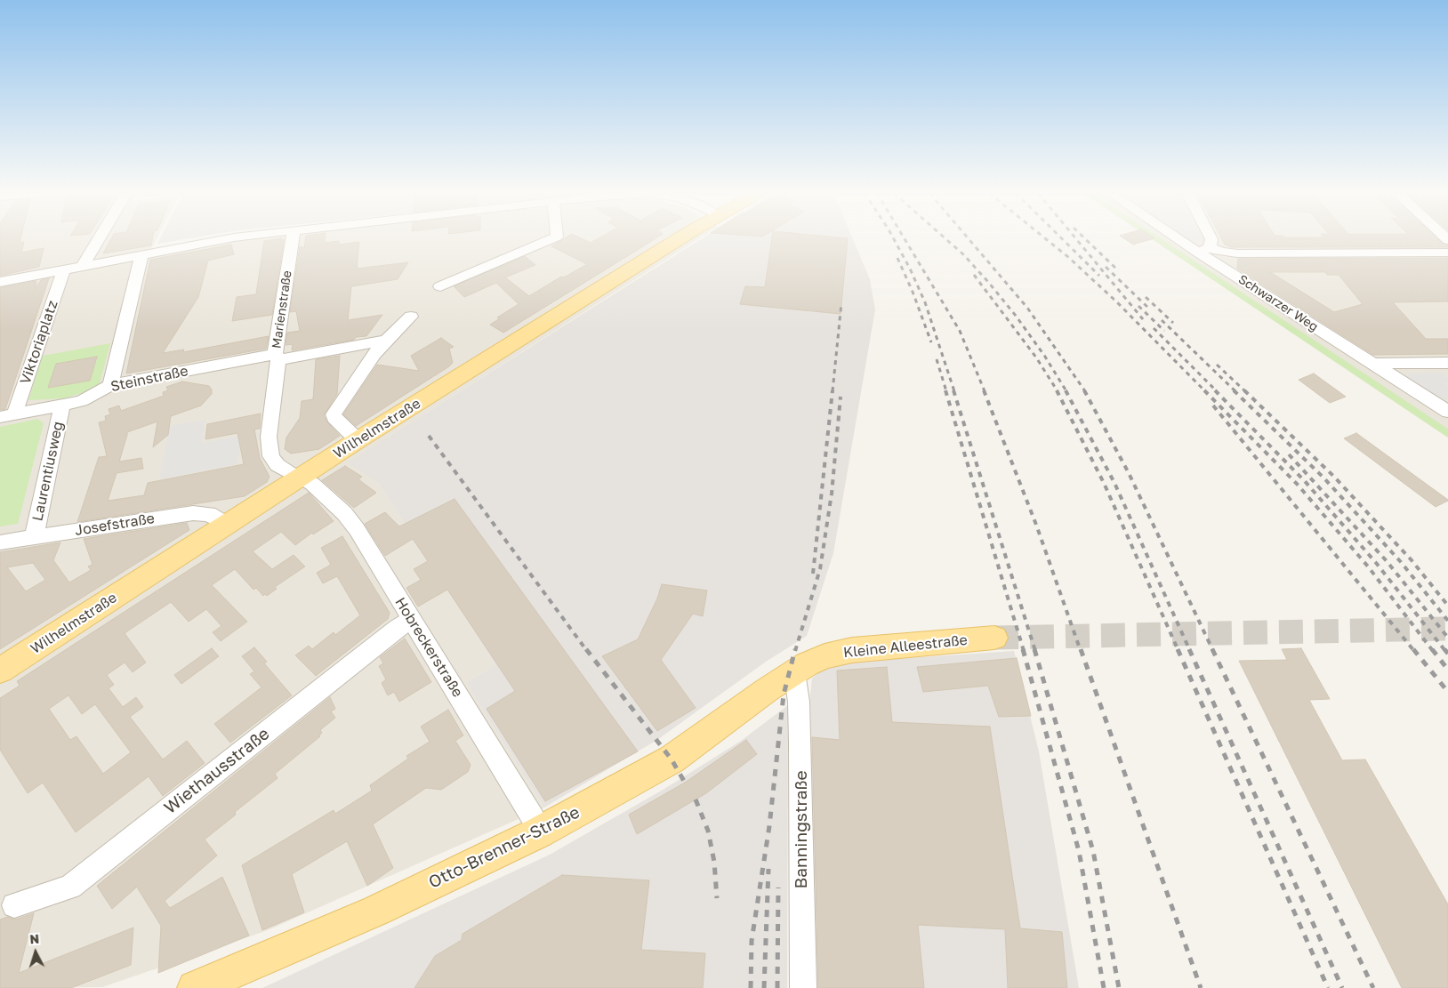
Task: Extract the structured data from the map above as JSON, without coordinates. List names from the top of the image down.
{
  "streets": {
    "main road": ["Wilhelmstraße", "Kleine Alleestraße", "Otto-Brenner-Straße"],
    "street": [
      "Schwarzer Weg",
      "Marienstraße",
      "Viktoriaplatz",
      "Steinstraße",
      "Laurentiusweg",
      "Josefstraße",
      "Hobreckerstraße",
      "Wiethausstraße",
      "Banningstraße"
    ]
  },
  "crossings": [
    ["Marienstraße", "Steinstraße"],
    ["Marienstraße", "Wilhelmstraße"],
    ["Marienstraße", "Hobreckerstraße"],
    ["Viktoriaplatz", "Steinstraße"],
    ["Steinstraße", "Laurentiusweg"],
    ["Wilhelmstraße", "Josefstraße"],
    ["Wilhelmstraße", "Hobreckerstraße"],
    ["Laurentiusweg", "Josefstraße"],
    ["Kleine Alleestraße", "Banningstraße"],
    ["Kleine Alleestraße", "Otto-Brenner-Straße"],
    ["Hobreckerstraße", "Wiethausstraße"],
    ["Hobreckerstraße", "Otto-Brenner-Straße"],
    ["Banningstraße", "Otto-Brenner-Straße"]
  ],
  "north": "top"
}
